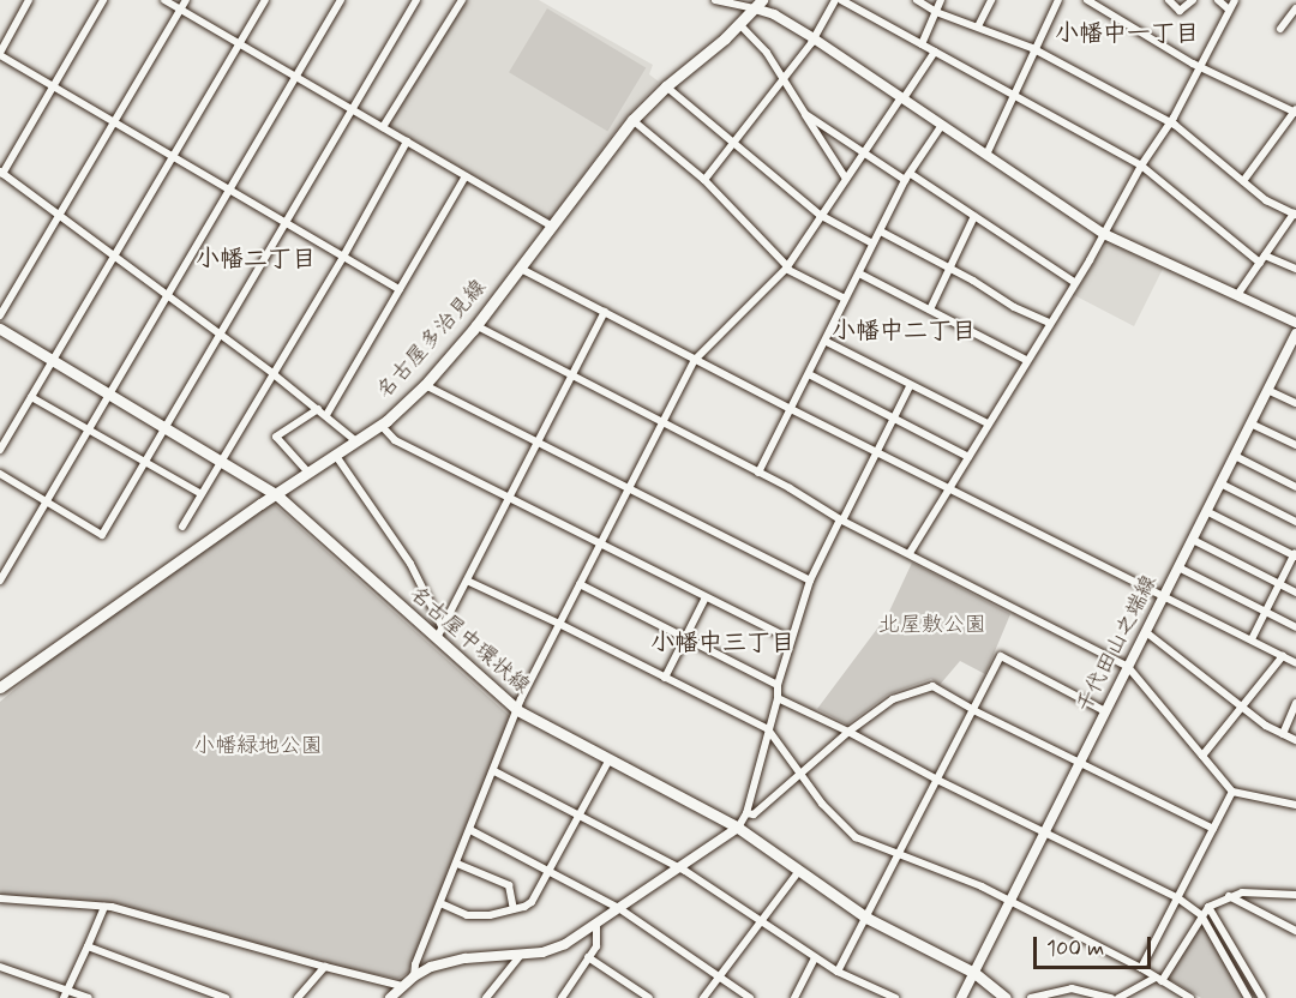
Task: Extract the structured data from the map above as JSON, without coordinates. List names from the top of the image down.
{
  "streets": {
    "main road": ["名古屋多治見線", "名古屋中環状線"],
    "street": ["千代田山之端線"]
  },
  "crossings": [
    ["名古屋多治見線", "名古屋中環状線"],
    ["名古屋中環状線", "千代田山之端線"]
  ],
  "districts": [
    "小幡中一丁目",
    "小幡二丁目",
    "小幡中二丁目",
    "小幡中三丁目"
  ],
  "parks": ["北屋敷公園", "小幡緑地公園"],
  "scale_bar": "100 m"
}
